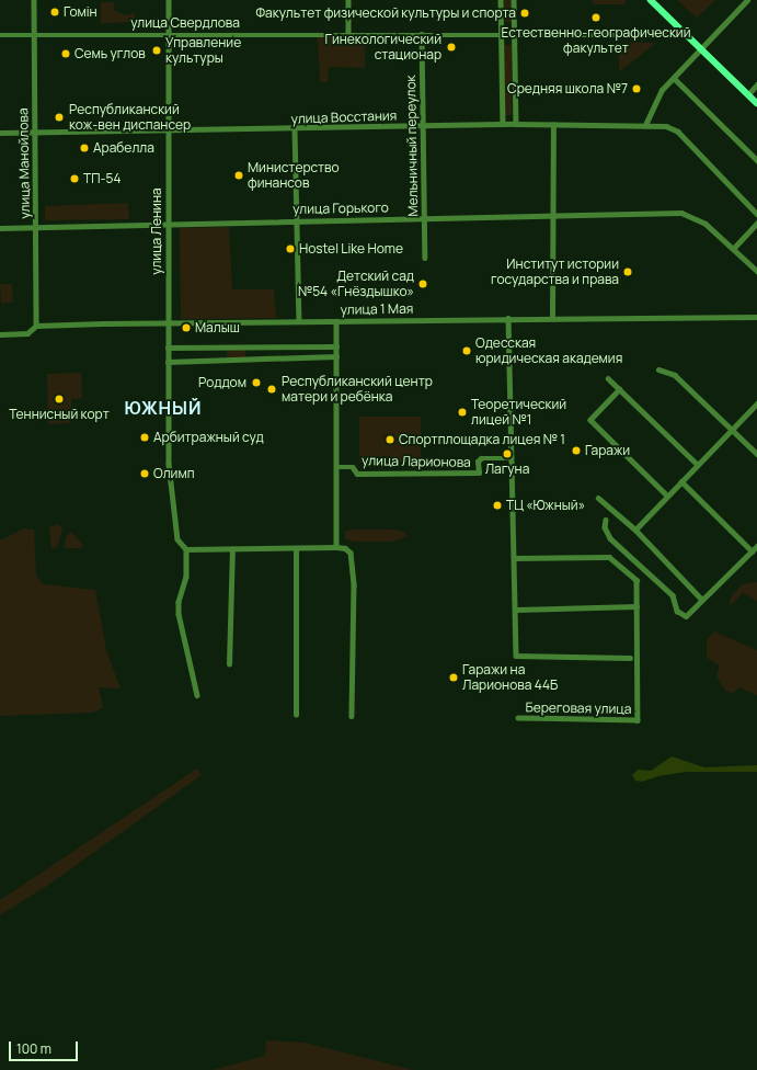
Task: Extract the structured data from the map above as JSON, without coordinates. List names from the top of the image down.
{
  "streets": {
    "street": [
      "улица Свердлова",
      "улица Восстания",
      "Мельничный переулок",
      "улица Манойлова",
      "улица Горького",
      "улица Ленина",
      "улица 1 Мая",
      "улица Ларионова",
      "Береговая улица"
    ]
  },
  "crossings": [
    ["улица Свердлова", "Мельничный переулок"],
    ["улица Свердлова", "улица Манойлова"],
    ["улица Свердлова", "улица Ленина"],
    ["улица Восстания", "Мельничный переулок"],
    ["улица Восстания", "улица Манойлова"],
    ["улица Восстания", "улица Ленина"],
    ["Мельничный переулок", "улица Горького"],
    ["улица Манойлова", "улица Горького"],
    ["улица Манойлова", "улица 1 Мая"],
    ["улица Горького", "улица Ленина"],
    ["улица Ленина", "улица 1 Мая"]
  ],
  "districts": ["ЮЖНЫЙ"],
  "places": [
    "Гомiн",
    "Факультет физической культуры и спорта",
    "Естественно-географический факультет",
    "Гинекологический стационар",
    "Управление культуры",
    "Семь углов",
    "Средняя школа №7",
    "Республиканский кож-вен диспансер",
    "Арабелла",
    "Министерство финансов",
    "ТП-54",
    "Hostel Like Home",
    "Институт истории государства и права",
    "Детский сад №54 «Гнёздышко»",
    "Малыш",
    "Одесская юридическая академия",
    "Роддом",
    "Республиканский центр матери и ребёнка",
    "Теннисный корт",
    "Теоретический лицей №1",
    "Арбитражный суд",
    "Спортплощадка лицея № 1",
    "Гаражи",
    "Лагуна",
    "Олимп",
    "ТЦ «Южный»",
    "Гаражи на Ларионова 44Б"
  ],
  "scale_bar": "100 m"
}
